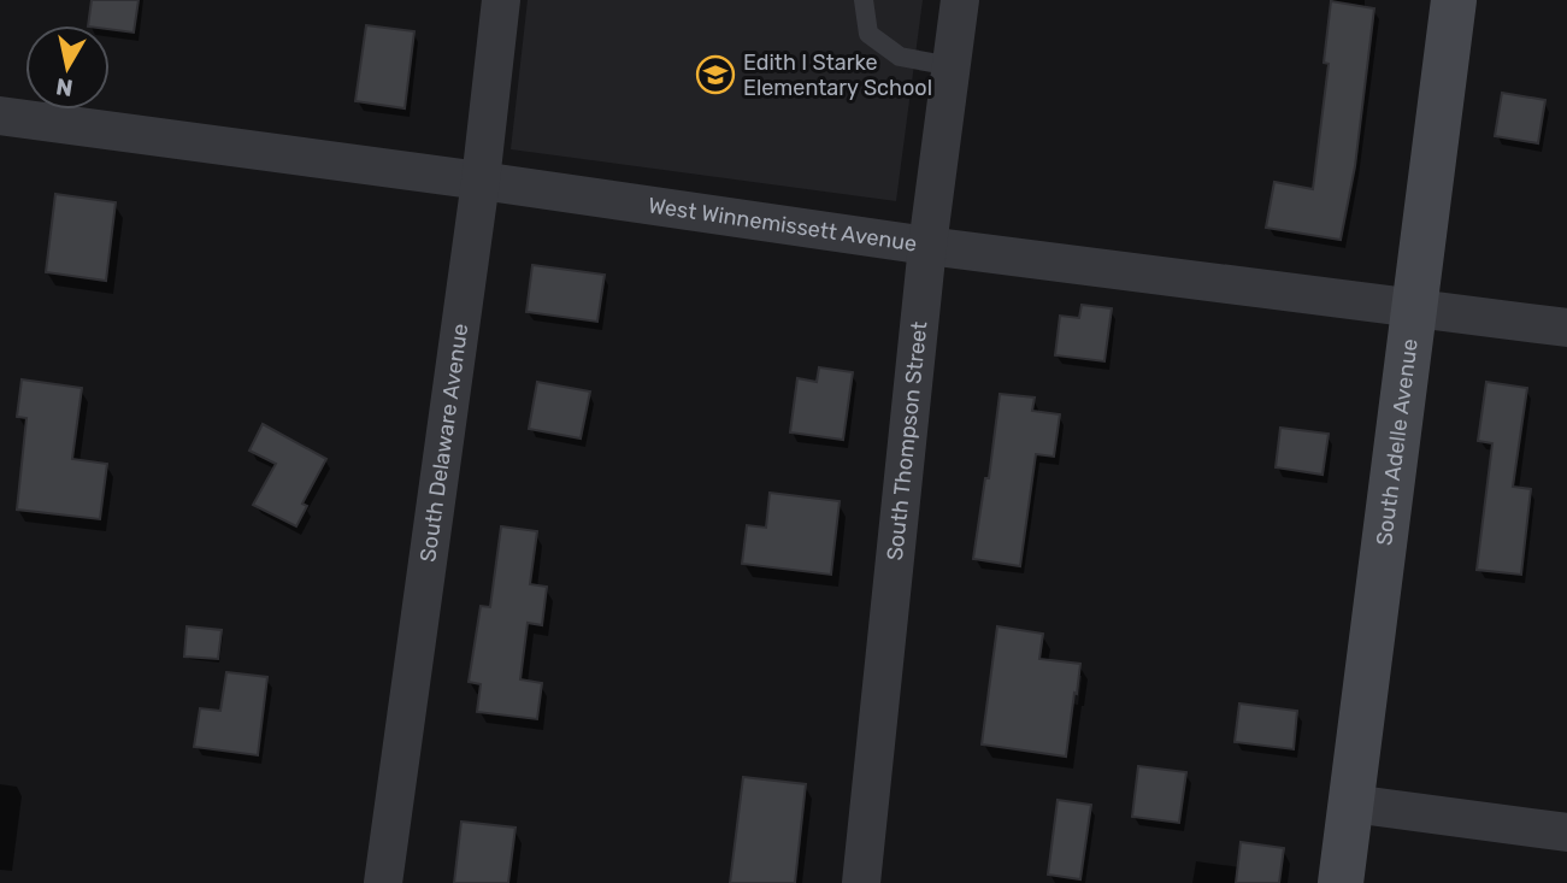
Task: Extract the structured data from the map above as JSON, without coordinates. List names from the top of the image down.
{
  "streets": {
    "street": [
      "West Winnemissett Avenue",
      "South Thompson Street",
      "South Adelle Avenue",
      "South Delaware Avenue"
    ]
  },
  "crossings": [
    ["West Winnemissett Avenue", "South Thompson Street"],
    ["West Winnemissett Avenue", "South Adelle Avenue"],
    ["West Winnemissett Avenue", "South Delaware Avenue"]
  ],
  "places": {
    "school or university": ["Edith I Starke Elementary School"]
  },
  "north": "bottom"
}
